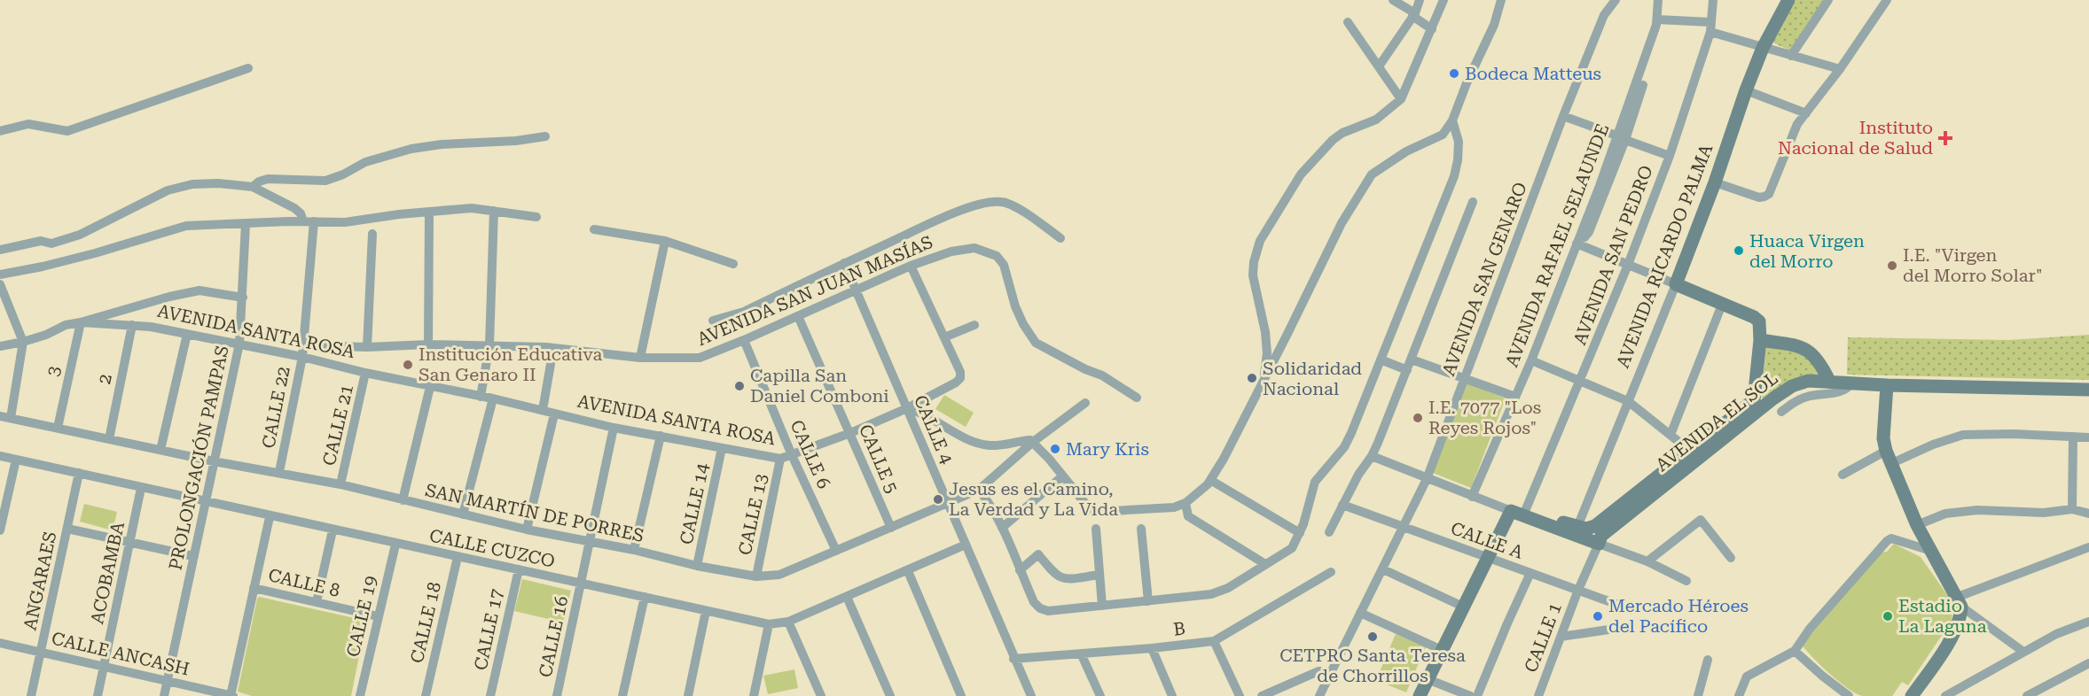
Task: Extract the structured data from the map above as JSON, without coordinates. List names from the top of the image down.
{
  "streets": {
    "street": [
      "AVENIDA RAFAEL SELAUNDE",
      "AVENIDA SAN PEDRO",
      "AVENIDA RICARDO PALMA",
      "AVENIDA SAN GENARO",
      "AVENIDA SAN JUAN MASÍAS",
      "AVENIDA SANTA ROSA",
      "3",
      "2",
      "CALLE 22",
      "AVENIDA EL SOL",
      "CALLE 21",
      "CALLE 4",
      "CALLE 6",
      "PROLONGACIÓN PAMPAS",
      "CALLE 5",
      "CALLE 14",
      "SAN MARTÍN DE PORRES",
      "CALLE 13",
      "CALLE A",
      "CALLE CUZCO",
      "ACOBAMBA",
      "ANGARAES",
      "CALLE 8",
      "CALLE 19",
      "CALLE 18",
      "B",
      "CALLE 17",
      "CALLE 16",
      "CALLE 1",
      "CALLE ANCASH"
    ]
  },
  "crossings": [
    ["AVENIDA SAN GENARO", "CALLE A"],
    ["AVENIDA SAN JUAN MASÍAS", "CALLE 22"],
    ["AVENIDA SAN JUAN MASÍAS", "CALLE 4"],
    ["AVENIDA SAN JUAN MASÍAS", "CALLE 6"],
    ["AVENIDA SAN JUAN MASÍAS", "CALLE 5"],
    ["AVENIDA SANTA ROSA", "3"],
    ["AVENIDA SANTA ROSA", "2"],
    ["AVENIDA SANTA ROSA", "CALLE 22"],
    ["AVENIDA SANTA ROSA", "CALLE 21"],
    ["AVENIDA SANTA ROSA", "CALLE 4"],
    ["AVENIDA SANTA ROSA", "CALLE 6"],
    ["AVENIDA SANTA ROSA", "PROLONGACIÓN PAMPAS"],
    ["AVENIDA SANTA ROSA", "CALLE 5"],
    ["AVENIDA SANTA ROSA", "CALLE 14"],
    ["AVENIDA SANTA ROSA", "CALLE 13"],
    ["AVENIDA SANTA ROSA", "CALLE 16"],
    ["3", "SAN MARTÍN DE PORRES"],
    ["2", "SAN MARTÍN DE PORRES"],
    ["CALLE 22", "SAN MARTÍN DE PORRES"],
    ["AVENIDA EL SOL", "CALLE A"],
    ["AVENIDA EL SOL", "CALLE 1"],
    ["CALLE 21", "SAN MARTÍN DE PORRES"],
    ["CALLE 4", "SAN MARTÍN DE PORRES"],
    ["CALLE 4", "CALLE CUZCO"],
    ["CALLE 4", "B"],
    ["CALLE 6", "SAN MARTÍN DE PORRES"],
    ["PROLONGACIÓN PAMPAS", "SAN MARTÍN DE PORRES"],
    ["PROLONGACIÓN PAMPAS", "CALLE CUZCO"],
    ["PROLONGACIÓN PAMPAS", "CALLE ANCASH"],
    ["CALLE 5", "SAN MARTÍN DE PORRES"],
    ["CALLE 14", "SAN MARTÍN DE PORRES"],
    ["SAN MARTÍN DE PORRES", "CALLE 13"],
    ["SAN MARTÍN DE PORRES", "CALLE 16"],
    ["CALLE A", "CALLE 1"],
    ["CALLE CUZCO", "ACOBAMBA"],
    ["CALLE CUZCO", "ANGARAES"],
    ["CALLE CUZCO", "CALLE 19"],
    ["CALLE CUZCO", "CALLE 18"],
    ["CALLE CUZCO", "CALLE 17"],
    ["CALLE CUZCO", "CALLE 16"],
    ["ACOBAMBA", "CALLE ANCASH"],
    ["ANGARAES", "CALLE ANCASH"],
    ["CALLE 8", "CALLE 19"]
  ],
  "places": {
    "other": [
      "Bodeca Matteus",
      "Huaca Virgen del Morro",
      "I.E. \"Virgen del Morro Solar\"",
      "Institución Educativa San Genaro II",
      "Solidaridad Nacional",
      "Capilla San Daniel Comboni",
      "I.E. 7077 \"Los Reyes Rojos\"",
      "Mary Kris",
      "Jesus es el Camino, La Verdad y La Vida",
      "Mercado Héroes del Pacífico",
      "Estadio La Laguna",
      "CETPRO Santa Teresa de Chorrillos"
    ],
    "health": ["Instituto Nacional de Salud"]
  }
}
